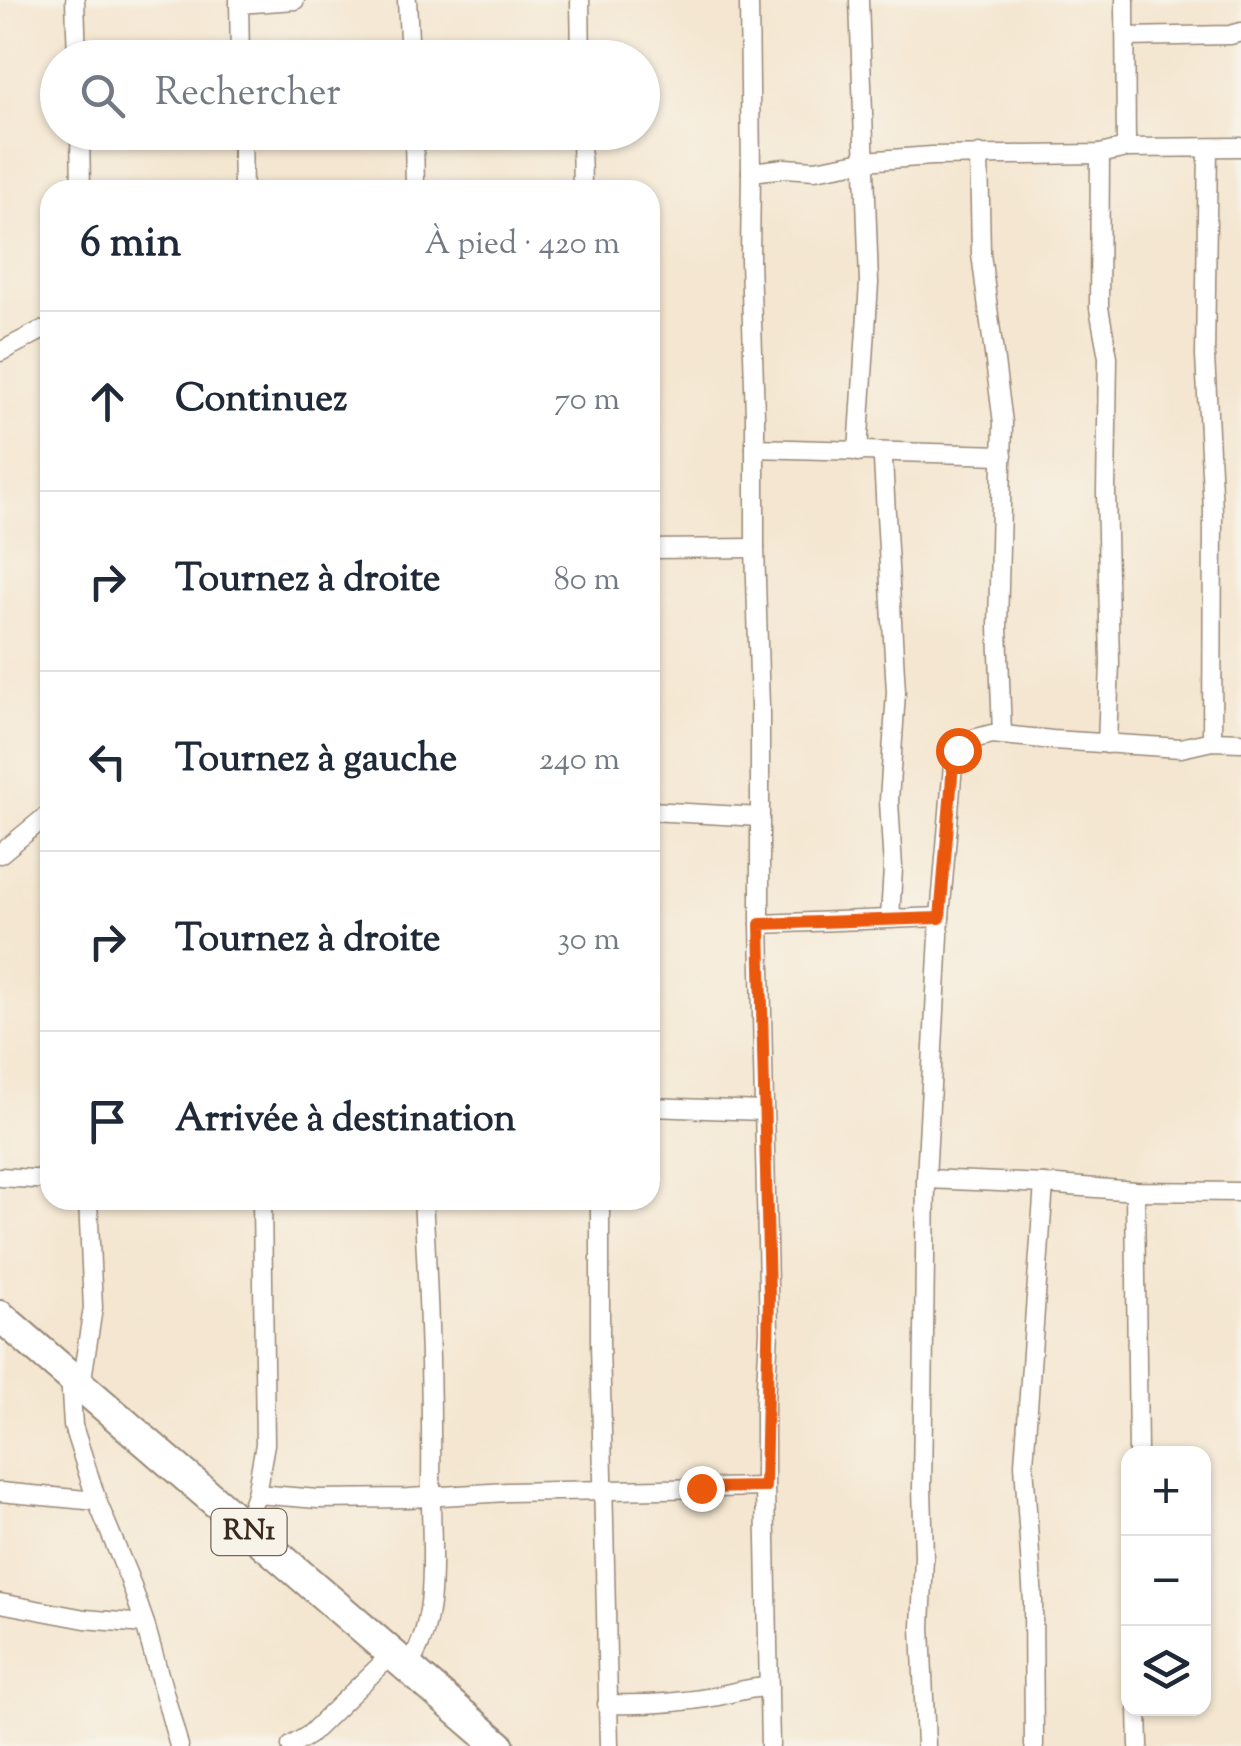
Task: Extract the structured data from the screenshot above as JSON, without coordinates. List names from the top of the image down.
{
  "streets": {
    "highway": ["RN1"]
  },
  "page": {
    "search": "Rechercher",
    "heading": ["6 min", "À pied · 420 m"],
    "list": [
      ["Continuez", "70 m"],
      ["Tournez à droite", "80 m"],
      ["Tournez à gauche", "240 m"],
      ["Tournez à droite", "30 m"],
      "Arrivée à destination"
    ],
    "map_buttons": ["+", "−"]
  }
}
